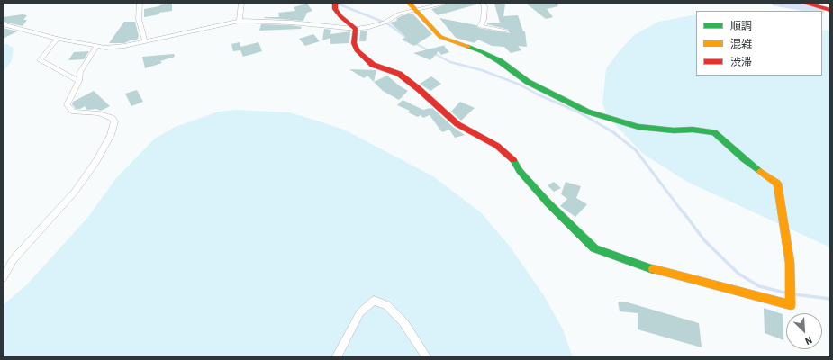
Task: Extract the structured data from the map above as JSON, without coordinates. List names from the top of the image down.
{
  "legend": ["順調", "混雑", "渋滞"],
  "north": "bottom right"
}
